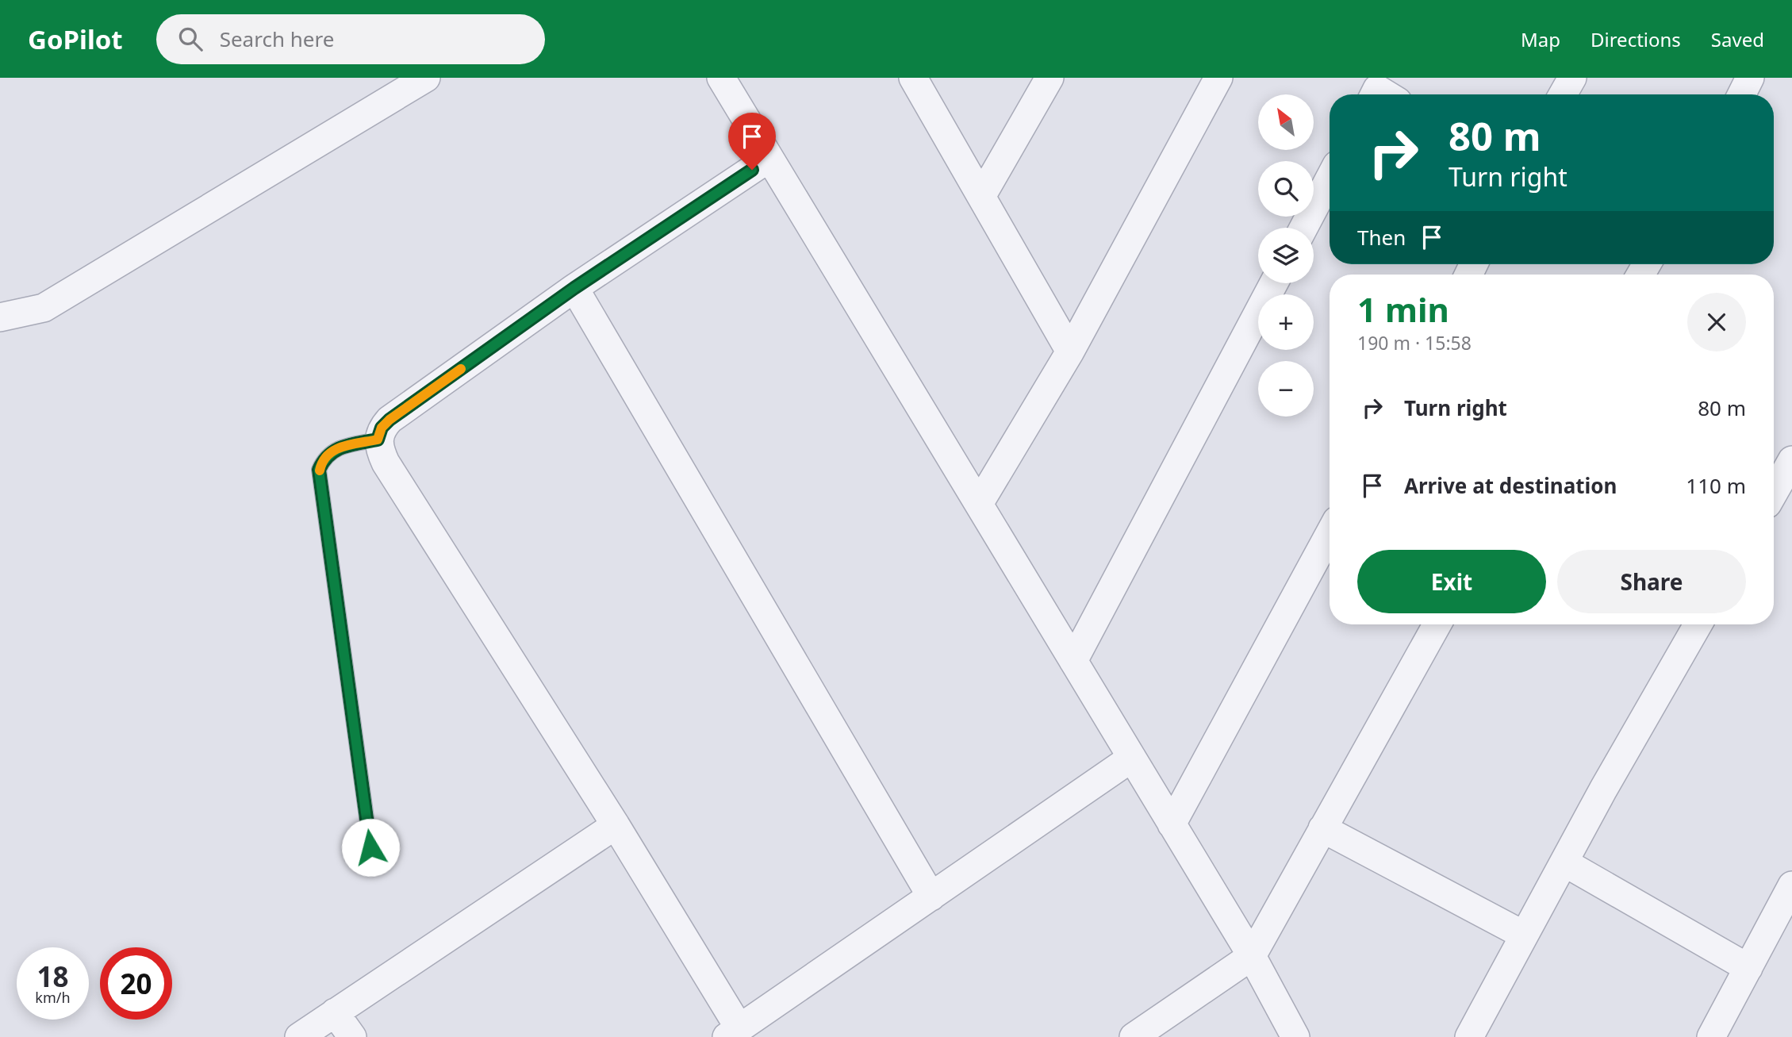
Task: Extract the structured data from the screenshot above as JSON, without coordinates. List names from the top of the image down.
{
  "north": "top left",
  "page": {
    "header": "GoPilot",
    "search": "Search here",
    "nav": ["Map", "Directions", "Saved"],
    "map_buttons": ["+", "−"],
    "turn": ["80 m", "Turn right"],
    "then": "Then",
    "heading": ["1 min", "190 m · 15:58"],
    "list": [
      {
        "name": "Turn right",
        "value": "80 m"
      },
      {
        "name": "Arrive at destination",
        "value": "110 m"
      }
    ],
    "buttons": ["Exit", "Share"],
    "speed": "18 km/h",
    "limit": "20"
  }
}
